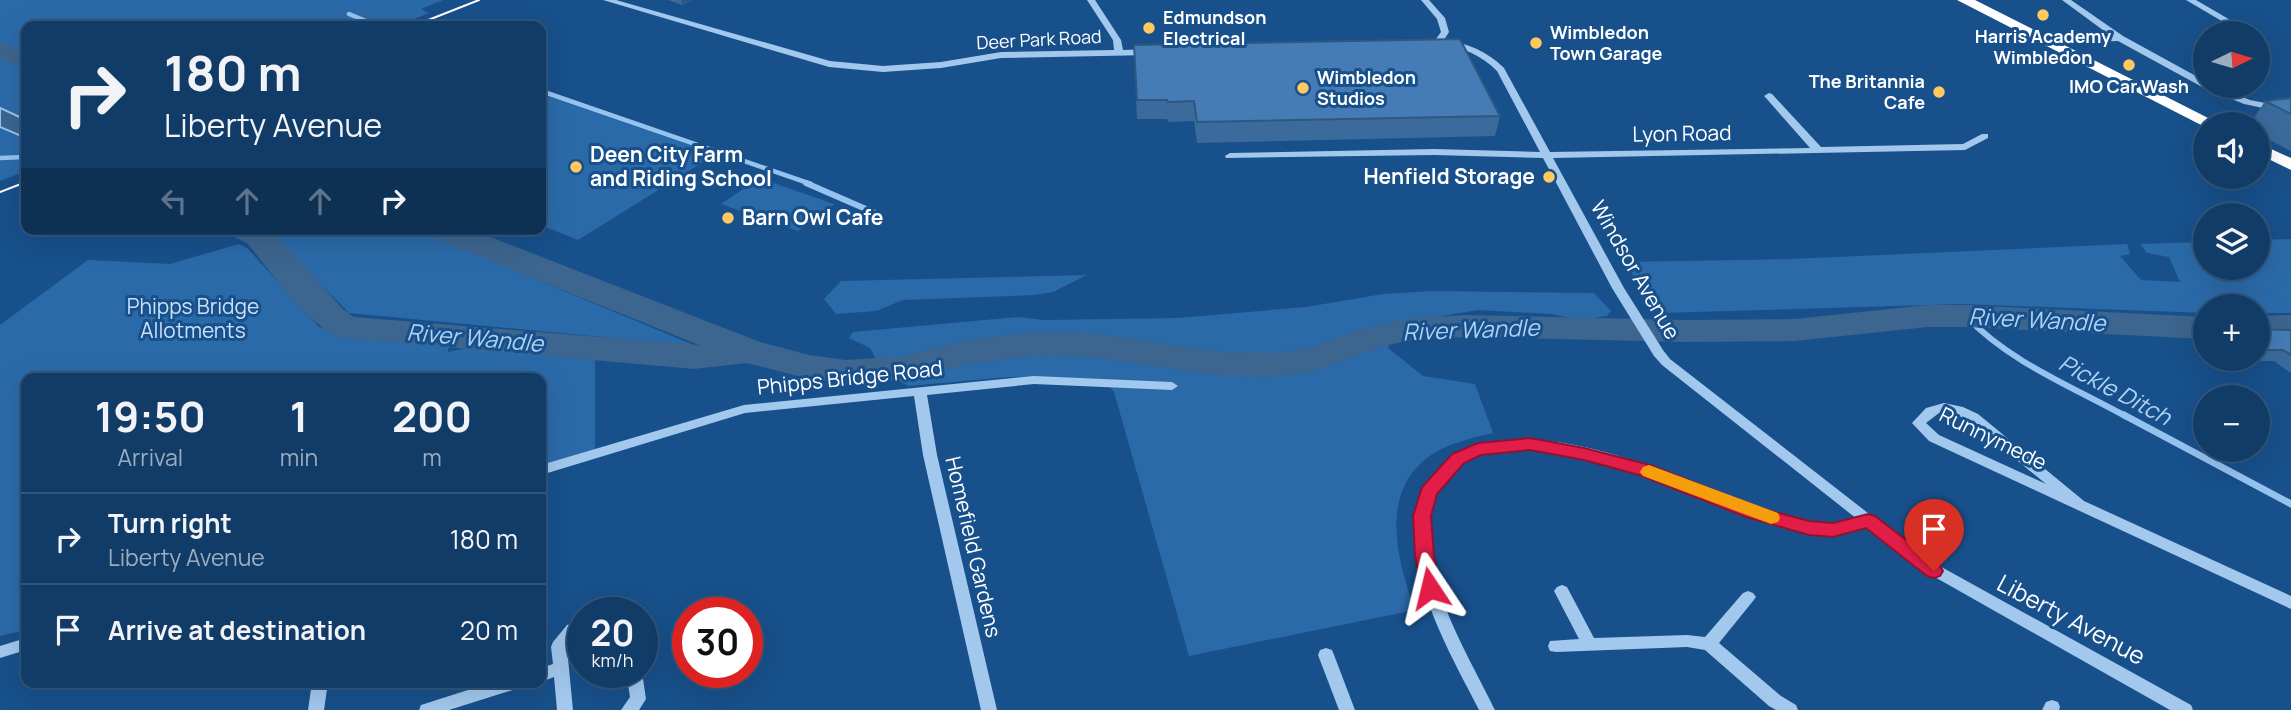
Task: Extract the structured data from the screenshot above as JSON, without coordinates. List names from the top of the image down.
{
  "streets": {
    "street": [
      "Deer Park Road",
      "Lyon Road",
      "Windsor Avenue",
      "Phipps Bridge Road",
      "Runnymede",
      "Homefield Gardens",
      "Liberty Avenue"
    ]
  },
  "crossings": [
    ["Lyon Road", "Windsor Avenue"],
    ["Windsor Avenue", "Liberty Avenue"],
    ["Phipps Bridge Road", "Homefield Gardens"]
  ],
  "water": ["River Wandle", "Pickle Ditch"],
  "parks": ["Phipps Bridge Allotments"],
  "places": [
    "Harris Academy Wimbledon",
    "Edmundson Electrical",
    "Wimbledon Town Garage",
    "IMO Car Wash",
    "Wimbledon Studios",
    "The Britannia Cafe",
    "Deen City Farm and Riding School",
    "Henfield Storage",
    "Barn Owl Cafe"
  ],
  "north": "right",
  "page": {
    "map_buttons": ["+", "−"],
    "turn": ["180 m", "Liberty Avenue"],
    "eta": [
      "19:50",
      "Arrival",
      "1",
      "min",
      "200",
      "m"
    ],
    "list": [
      {
        "name": "Turn right",
        "note": "Liberty Avenue",
        "value": "180 m"
      },
      {
        "name": "Arrive at destination",
        "value": "20 m"
      }
    ],
    "speed": "20 km/h",
    "limit": "30"
  }
}
